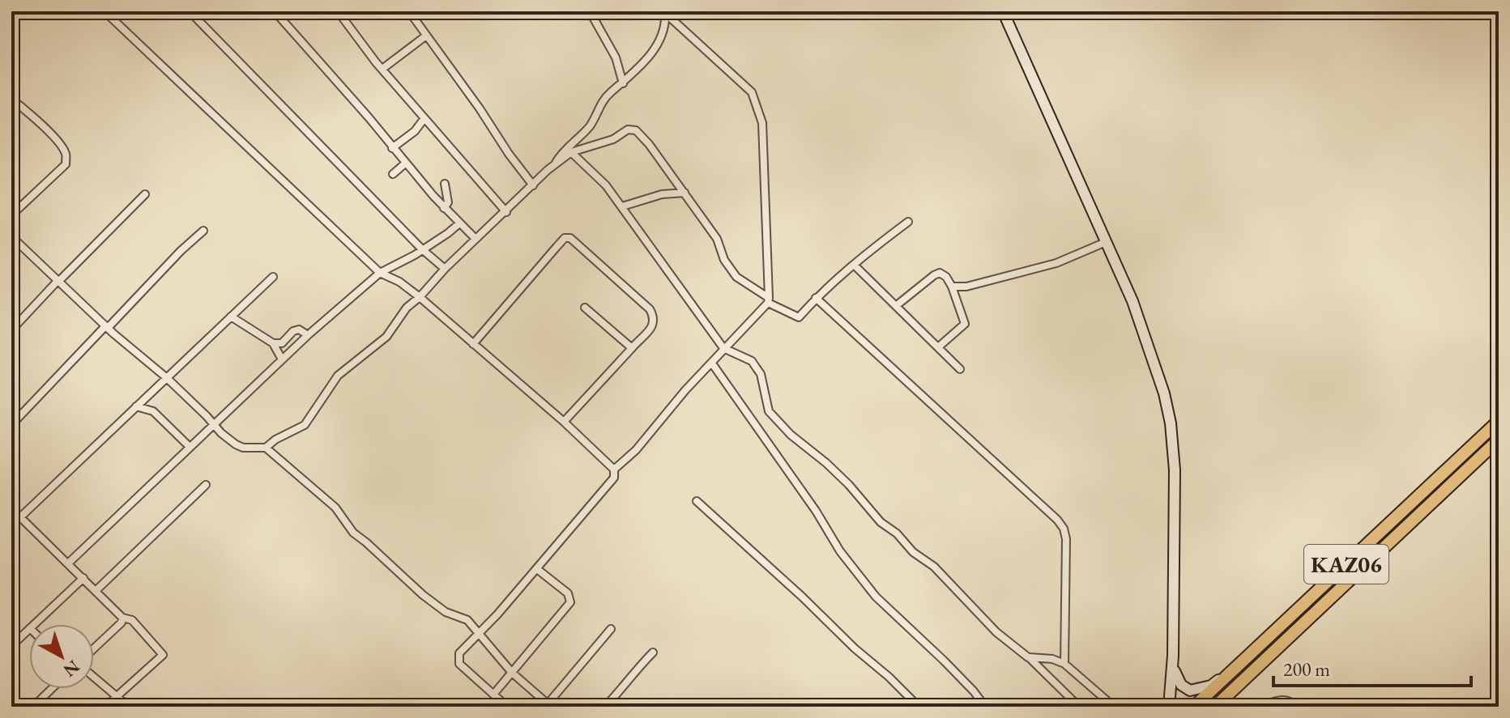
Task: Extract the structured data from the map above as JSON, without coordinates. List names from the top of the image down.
{
  "streets": {
    "highway": ["KАZ06"]
  },
  "scale_bar": "200 m",
  "north": "bottom right"
}
